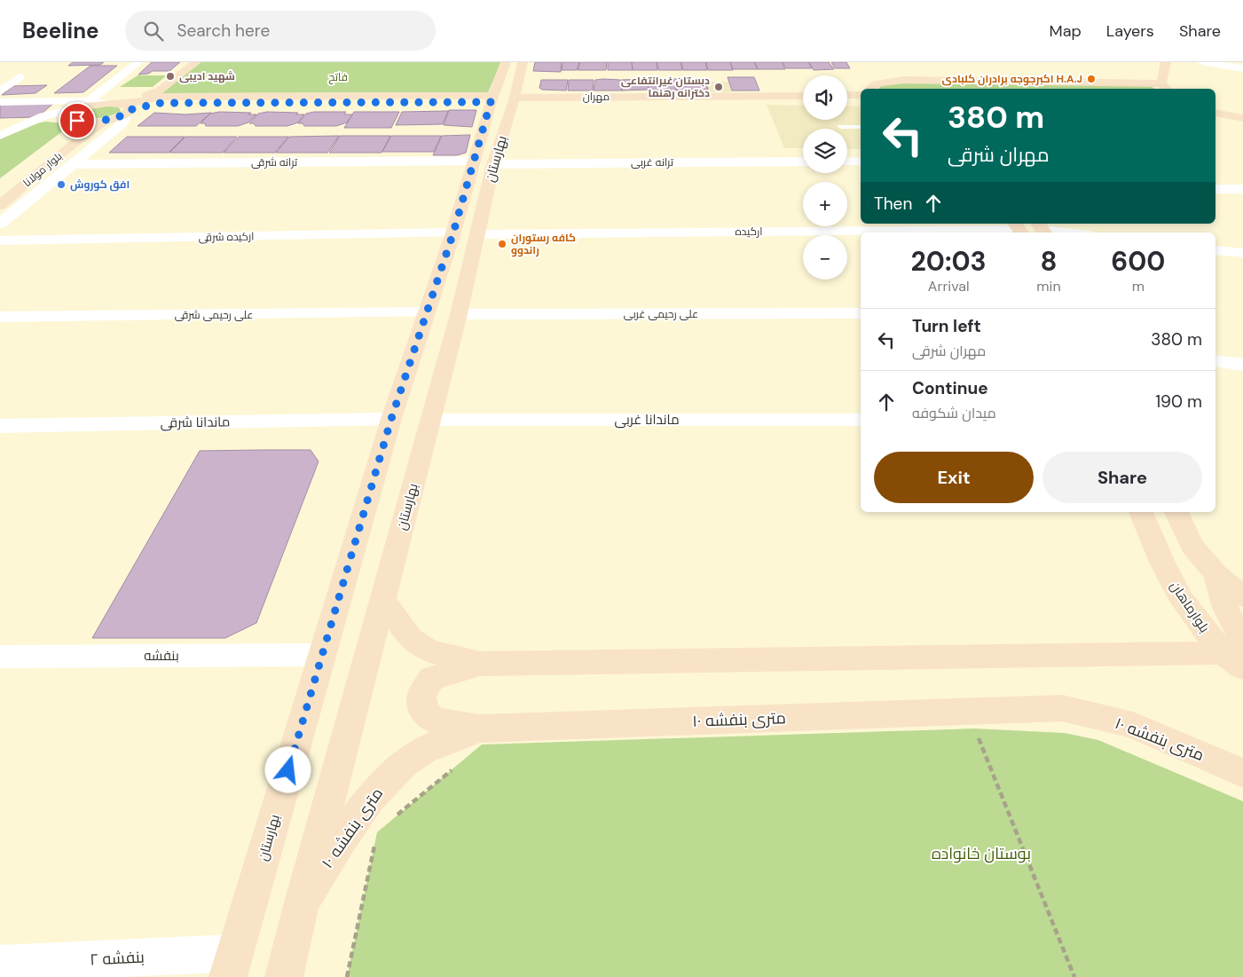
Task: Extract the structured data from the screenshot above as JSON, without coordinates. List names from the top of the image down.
{
  "streets": {
    "main road": [
      "مهران",
      "بهارستان",
      "بلوار مولانا",
      "بلوارماهان",
      "۱۰ متری بنفشه"
    ],
    "street": [
      "ترانه شرقی",
      "ترانه غربی",
      "ارکیده",
      "ارکیده شرقی",
      "علی رحیمی غربی",
      "علی رحیمی شرقی",
      "ماندانا غربی",
      "ماندانا شرقی",
      "بنفشه",
      "بنفشه ۲"
    ]
  },
  "crossings": [
    ["مهران", "بهارستان"],
    ["بهارستان", "ترانه شرقی"],
    ["بهارستان", "ترانه غربی"],
    ["بهارستان", "ارکیده"],
    ["بهارستان", "ارکیده شرقی"],
    ["بهارستان", "علی رحیمی غربی"],
    ["بهارستان", "علی رحیمی شرقی"],
    ["بهارستان", "ماندانا غربی"],
    ["بهارستان", "ماندانا شرقی"],
    ["بهارستان", "بنفشه"],
    ["بهارستان", "۱۰ متری بنفشه"],
    ["بهارستان", "بنفشه ۲"],
    ["ترانه شرقی", "ترانه غربی"]
  ],
  "parks": ["فاتح", "بوستان خانواده"],
  "places": [
    "شهید ادیبی",
    "اکبرجوجه برادران کلبادی H.A.J",
    "دبستان غیرانتفاعی دخترانه رهنما",
    "افق کوروش",
    "کافه رستوران راندوو"
  ],
  "page": {
    "header": "Beeline",
    "search": "Search here",
    "nav": ["Map", "Layers", "Share"],
    "map_buttons": ["+", "−"],
    "turn": ["380 m", "مهران شرقی"],
    "then": "Then",
    "eta": [
      "20:03",
      "Arrival",
      "8",
      "min",
      "600",
      "m"
    ],
    "list": [
      {
        "name": "Turn left",
        "note": "مهران شرقی",
        "value": "380 m"
      },
      {
        "name": "Continue",
        "note": "میدان شکوفه",
        "value": "190 m"
      }
    ],
    "buttons": ["Exit", "Share"]
  }
}
